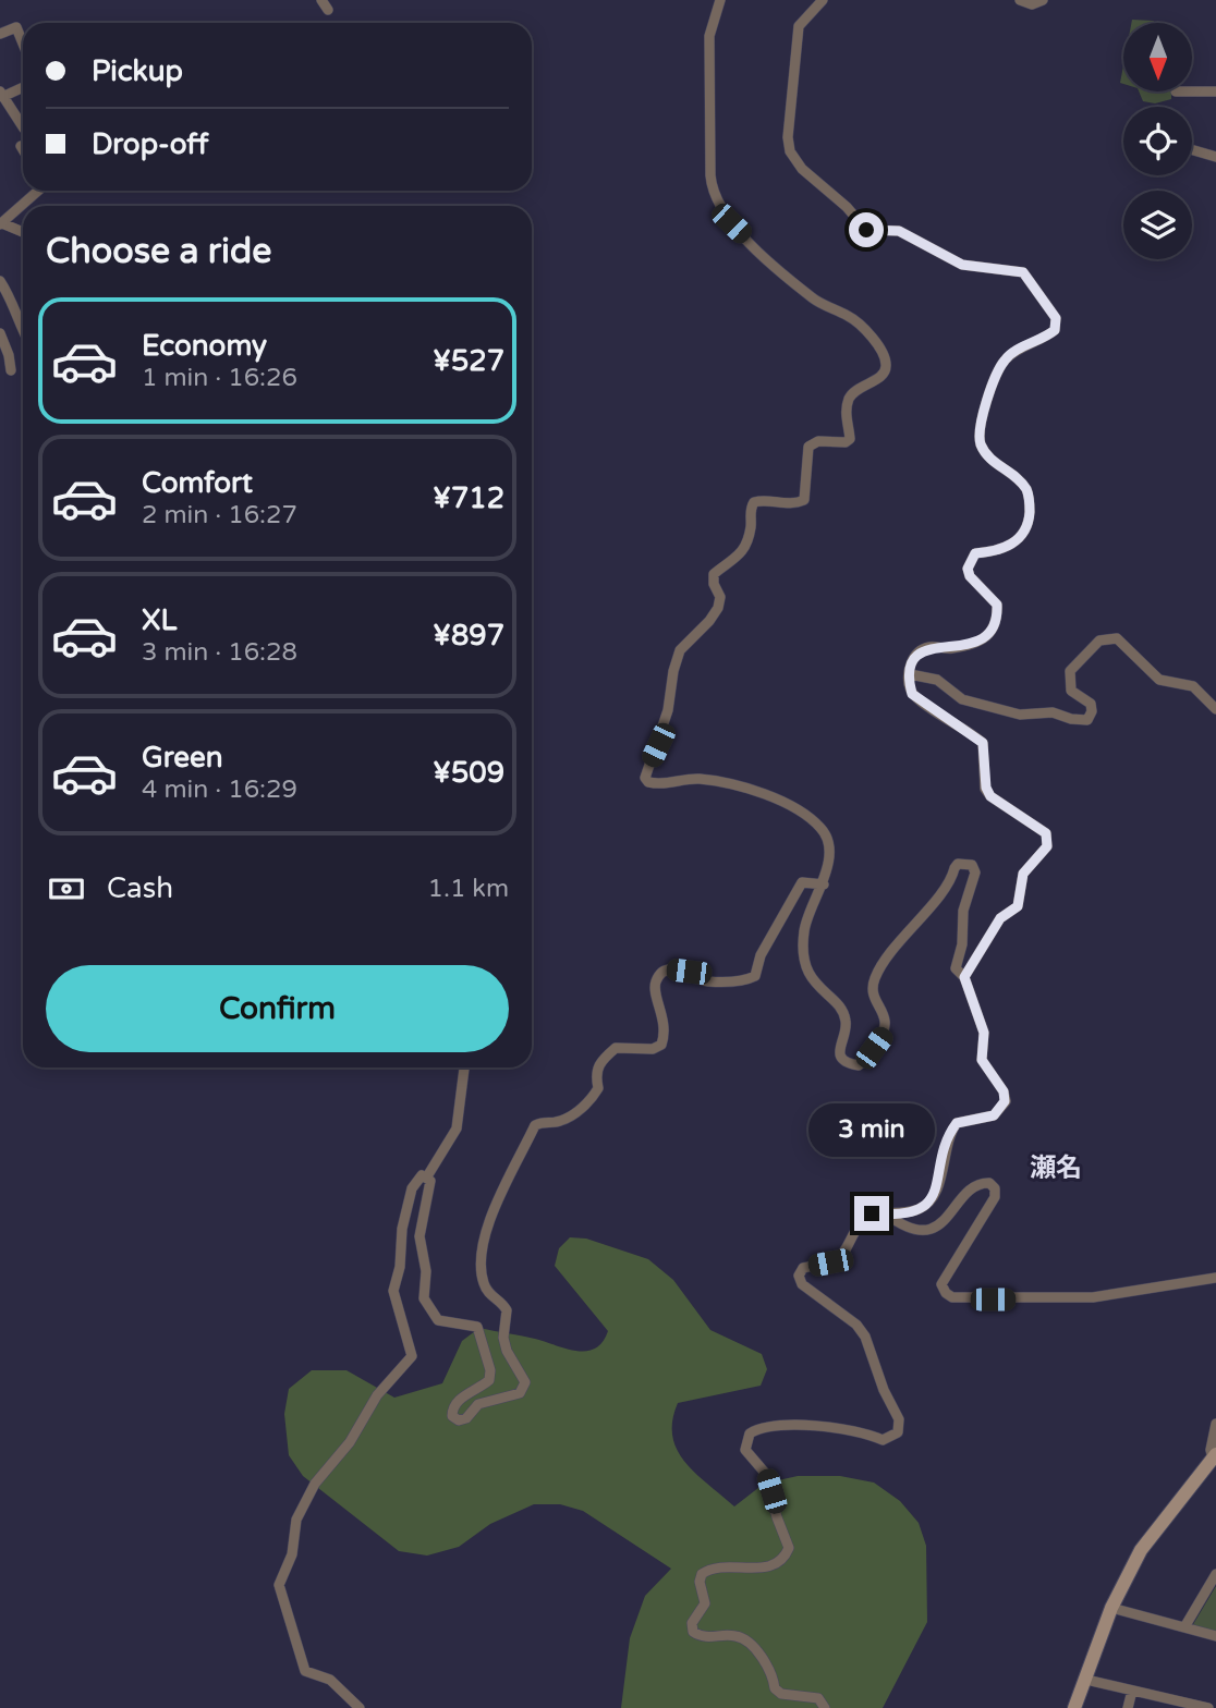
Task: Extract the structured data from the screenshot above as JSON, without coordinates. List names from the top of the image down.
{
  "districts": ["瀬名"],
  "north": "bottom",
  "page": {
    "banner": ["Pickup", "Drop-off"],
    "heading": "Choose a ride",
    "list": [
      {
        "name": "Economy",
        "note": "1 min · 16:26",
        "value": "¥527"
      },
      {
        "name": "Comfort",
        "note": "2 min · 16:27",
        "value": "¥712"
      },
      {
        "name": "XL",
        "note": "3 min · 16:28",
        "value": "¥897"
      },
      {
        "name": "Green",
        "note": "4 min · 16:29",
        "value": "¥509"
      }
    ],
    "pay": ["Cash", "1.1 km"],
    "buttons": "Confirm",
    "bubble": "3 min"
  }
}
